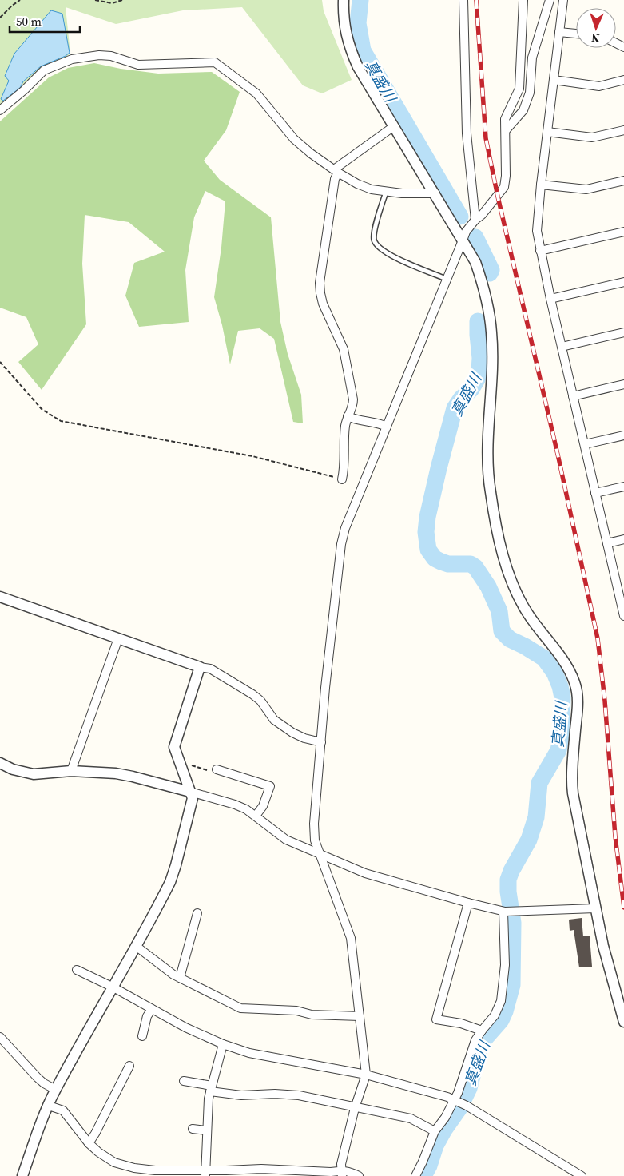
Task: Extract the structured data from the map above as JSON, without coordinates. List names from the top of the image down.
{
  "water": ["真盛川"],
  "scale_bar": "50 m",
  "north": "bottom"
}
